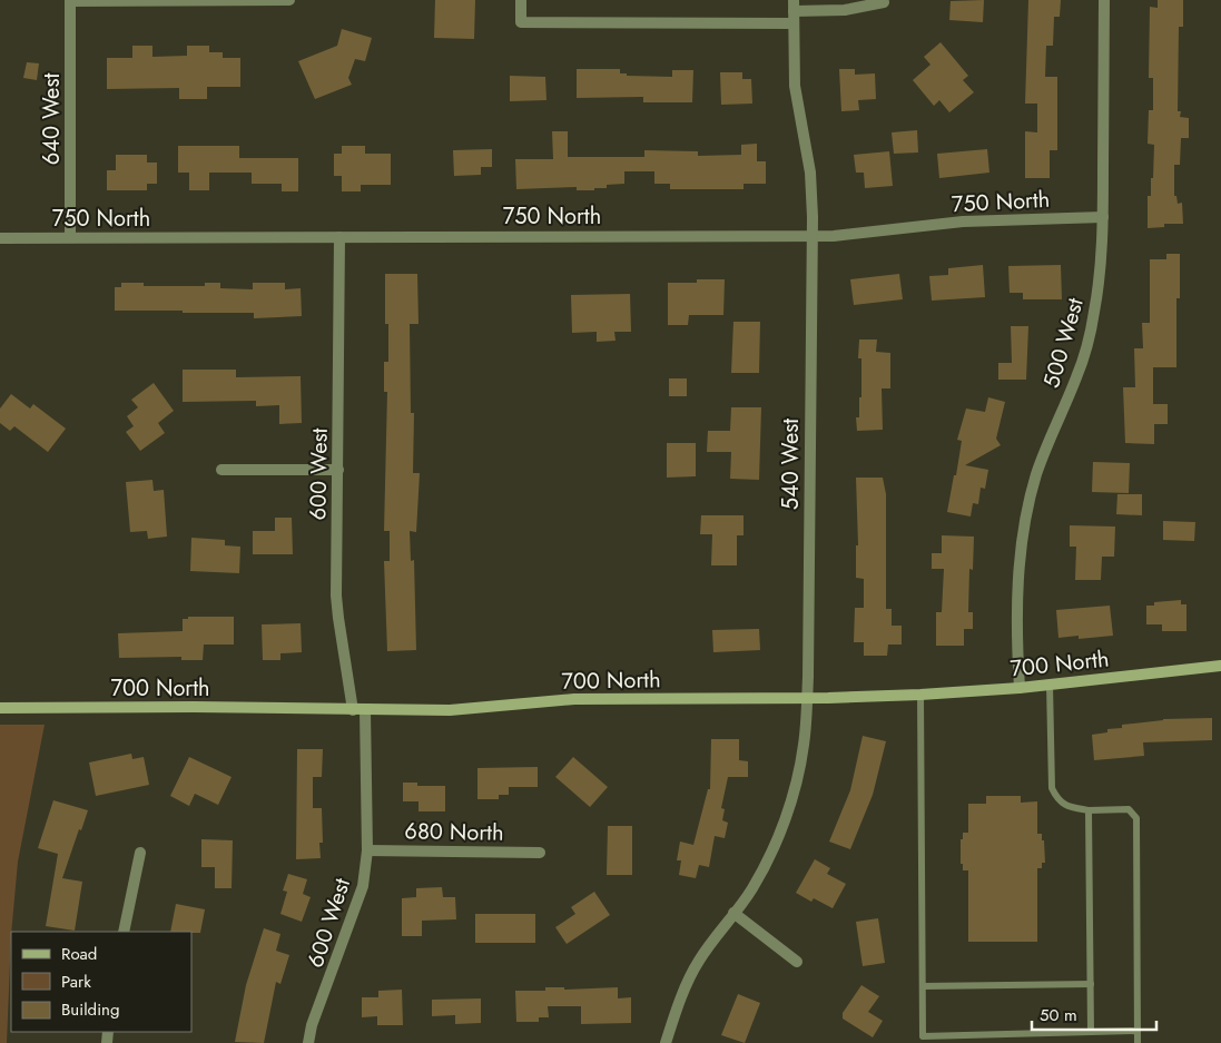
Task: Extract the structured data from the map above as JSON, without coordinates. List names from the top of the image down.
{
  "streets": {
    "street": [
      "640 West",
      "750 North",
      "500 West",
      "540 West",
      "600 West",
      "700 North",
      "680 North"
    ]
  },
  "crossings": [
    ["640 West", "750 North"],
    ["750 North", "500 West"],
    ["750 North", "540 West"],
    ["750 North", "600 West"],
    ["500 West", "700 North"],
    ["540 West", "700 North"],
    ["600 West", "700 North"],
    ["600 West", "680 North"]
  ],
  "legend": ["Road", "Park", "Building"],
  "scale_bar": "50 m"
}
